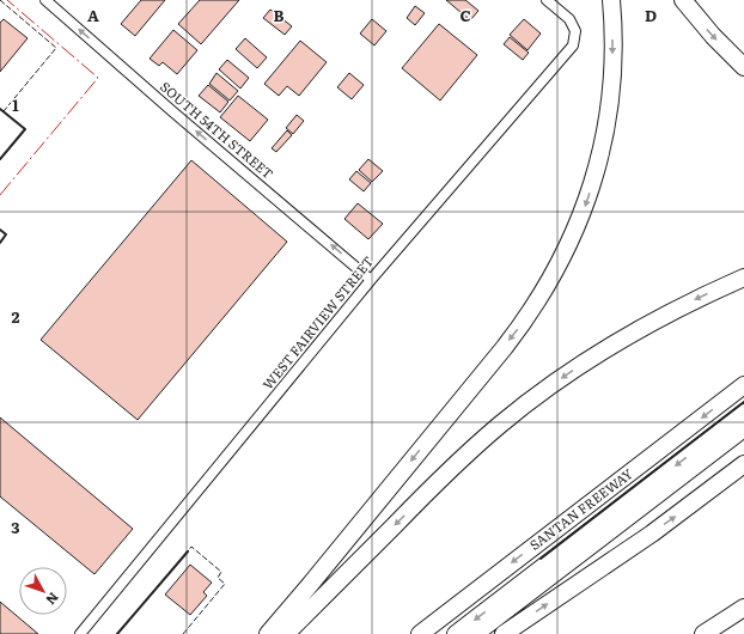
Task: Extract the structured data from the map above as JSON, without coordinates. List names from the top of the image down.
{
  "streets": {
    "highway": ["SANTAN FREEWAY"],
    "street": ["SOUTH 54TH STREET", "WEST FAIRVIEW STREET"]
  },
  "crossings": [
    ["SOUTH 54TH STREET", "WEST FAIRVIEW STREET"]
  ],
  "one_way": ["SOUTH 54TH STREET"],
  "north": "bottom right",
  "grid": {
    "columns": [
      "A",
      "B",
      "C",
      "D"
    ],
    "rows": ["1", "2", "3"]
  }
}
